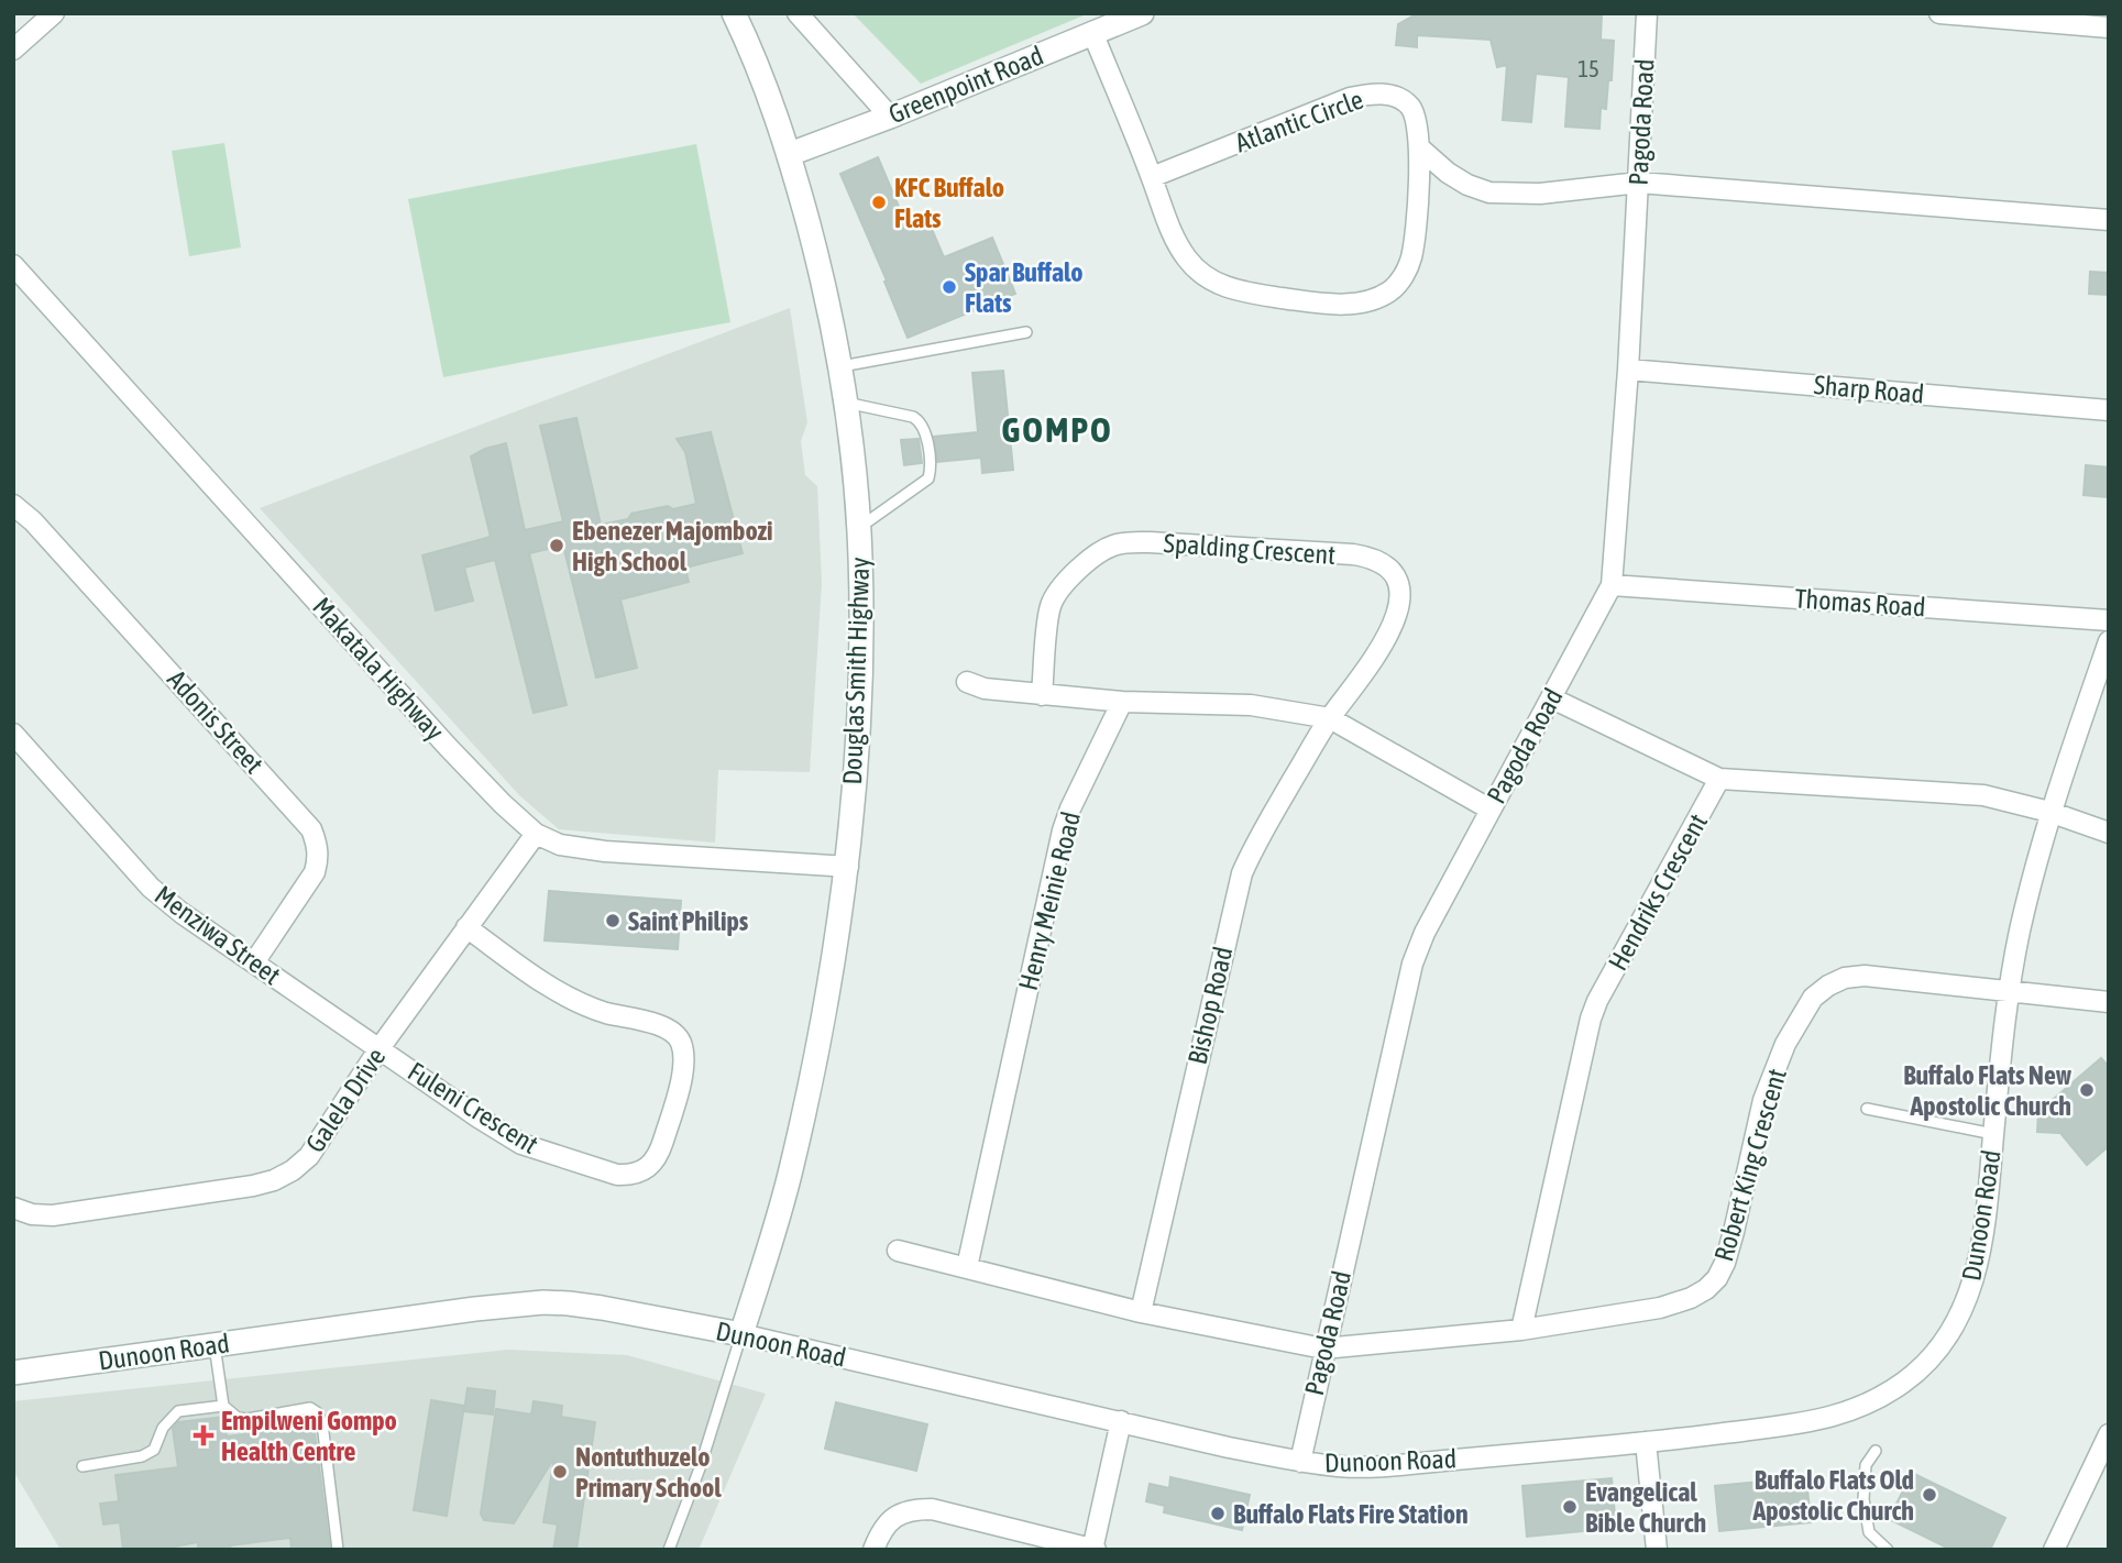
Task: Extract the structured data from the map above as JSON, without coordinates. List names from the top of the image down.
{
  "streets": {
    "street": [
      "Greenpoint Road",
      "Atlantic Circle",
      "Pagoda Road",
      "Sharp Road",
      "Spalding Crescent",
      "Thomas Road",
      "Makatala Highway",
      "Douglas Smith Highway",
      "Adonis Street",
      "Hendriks Crescent",
      "Henry Meinie Road",
      "Menziwa Street",
      "Bishop Road",
      "Galela Drive",
      "Fuleni Crescent",
      "Robert King Crescent",
      "Dunoon Road"
    ]
  },
  "crossings": [
    ["Greenpoint Road", "Atlantic Circle"],
    ["Greenpoint Road", "Douglas Smith Highway"],
    ["Pagoda Road", "Sharp Road"],
    ["Pagoda Road", "Thomas Road"],
    ["Pagoda Road", "Robert King Crescent"],
    ["Pagoda Road", "Dunoon Road"],
    ["Spalding Crescent", "Bishop Road"],
    ["Makatala Highway", "Douglas Smith Highway"],
    ["Makatala Highway", "Galela Drive"],
    ["Douglas Smith Highway", "Dunoon Road"],
    ["Adonis Street", "Menziwa Street"],
    ["Hendriks Crescent", "Robert King Crescent"],
    ["Menziwa Street", "Galela Drive"],
    ["Menziwa Street", "Fuleni Crescent"],
    ["Galela Drive", "Fuleni Crescent"],
    ["Robert King Crescent", "Dunoon Road"]
  ],
  "districts": ["GOMPO"],
  "places": {
    "other": [
      "KFC Buffalo Flats",
      "Spar Buffalo Flats",
      "Ebenezer Majombozi High School",
      "Saint Philips",
      "Buffalo Flats New Apostolic Church",
      "Nontuthuzelo Primary School",
      "Buffalo Flats Old Apostolic Church",
      "Evangelical Bible Church",
      "Buffalo Flats Fire Station"
    ],
    "health": ["Empilweni Gompo Health Centre"]
  },
  "house_numbers": ["15"]
}
